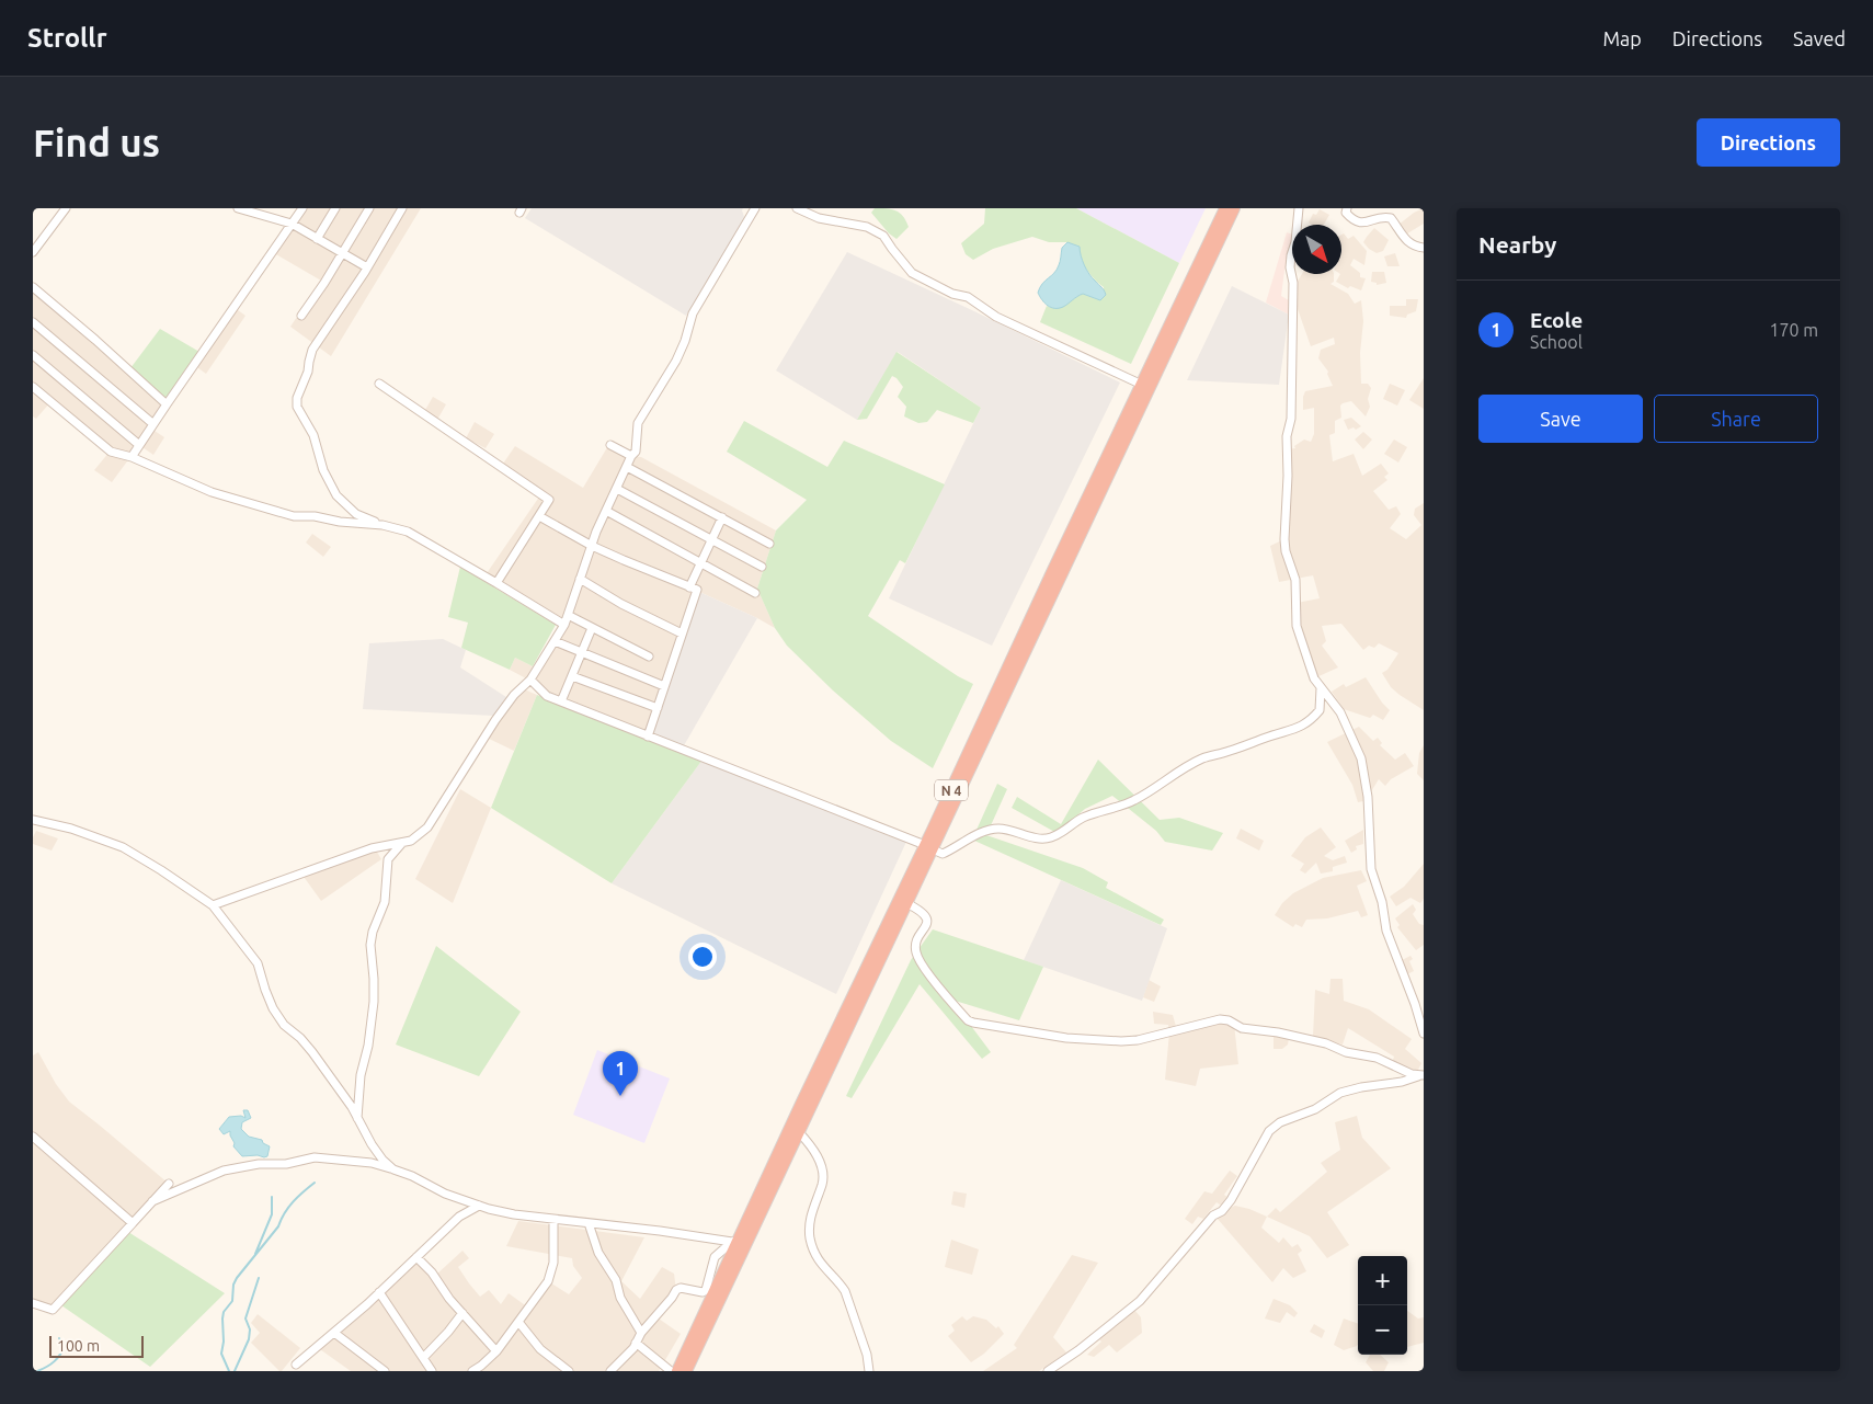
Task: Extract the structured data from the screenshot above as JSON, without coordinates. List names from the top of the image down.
{
  "streets": {
    "highway": ["N 4"]
  },
  "scale_bar": "100 m",
  "north": "bottom right",
  "page": {
    "header": "Strollr",
    "nav": ["Map", "Directions", "Saved"],
    "buttons": [
      "Directions",
      ["Save", "Share"]
    ],
    "title": "Find us",
    "heading": "Nearby",
    "list": [
      {
        "mark": "1",
        "name": "Ecole",
        "note": "School",
        "value": "170 m"
      }
    ],
    "pins": "1",
    "map_buttons": ["+", "−"],
    "scale": "100 m"
  }
}
